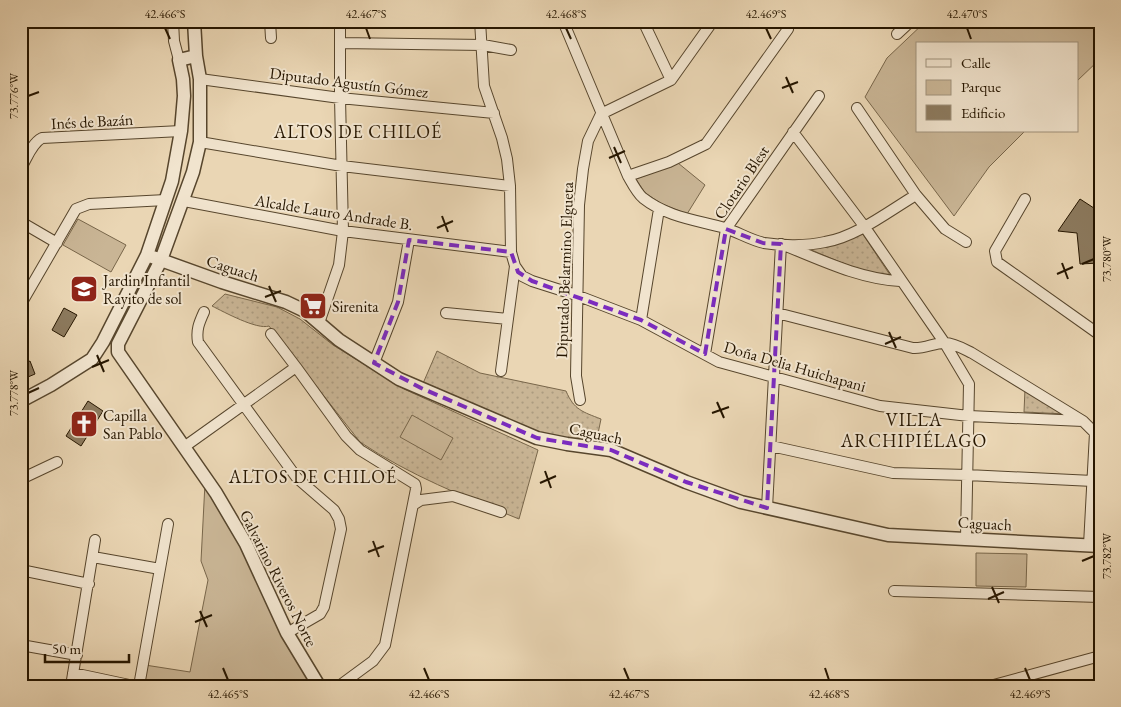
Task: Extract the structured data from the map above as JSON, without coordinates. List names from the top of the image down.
{
  "streets": {
    "street": [
      "Diputado Agustín Gómez",
      "Inés de Bazán",
      "Clotario Blest",
      "Alcalde Lauro Andrade B.",
      "Caguach",
      "Diputado Belarmino Elgueta",
      "Doña Delia Huichapani",
      "Galvarino Riveros Norte"
    ]
  },
  "crossings": [
    ["Diputado Agustín Gómez", "Galvarino Riveros Norte"],
    ["Clotario Blest", "Doña Delia Huichapani"],
    ["Alcalde Lauro Andrade B.", "Galvarino Riveros Norte"],
    ["Caguach", "Galvarino Riveros Norte"],
    ["Diputado Belarmino Elgueta", "Doña Delia Huichapani"]
  ],
  "districts": ["ALTOS DE CHILOÉ", "VILLA ARCHIPIÉLAGO", "ALTOS DE CHILOÉ"],
  "places": {
    "school or university": ["Jardin Infantil Rayito de sol"],
    "supermarket": ["Sirenita"],
    "church": ["Capilla San Pablo"]
  },
  "legend": ["Calle", "Parque", "Edificio"],
  "scale_bar": "50 m",
  "coordinates": [
    "42.466°S",
    "42.467°S",
    "42.468°S",
    "42.469°S",
    "42.470°S",
    "73.776°W",
    "73.780°W",
    "73.778°W",
    "73.782°W",
    "42.465°S"
  ]
}
